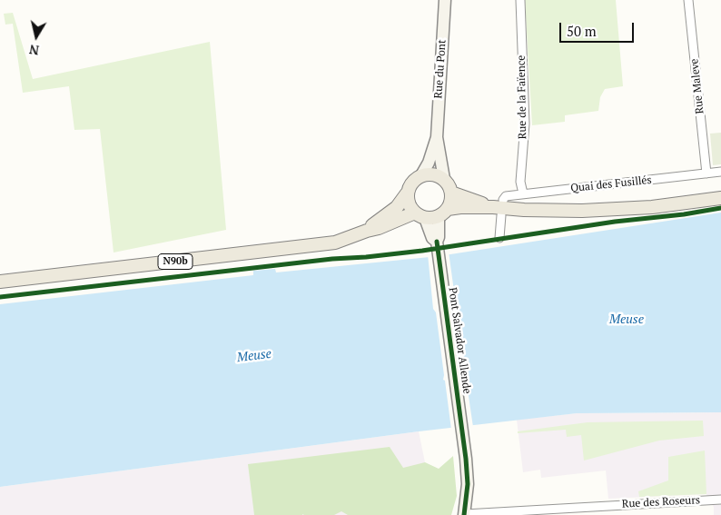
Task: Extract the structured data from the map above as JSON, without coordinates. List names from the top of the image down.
{
  "streets": {
    "main road": ["Rue du Pont", "N90b", "Pont Salvador Allende"],
    "street": [
      "Rue Maleve",
      "Rue de la Faïence",
      "Quai des Fusillés",
      "Rue des Roseurs"
    ]
  },
  "crossings": [
    ["Rue du Pont", "N90b"],
    ["Rue Maleve", "Quai des Fusillés"],
    ["Rue de la Faïence", "Quai des Fusillés"],
    ["Pont Salvador Allende", "Rue des Roseurs"]
  ],
  "water": ["Meuse"],
  "scale_bar": "50 m",
  "north": "bottom"
}
